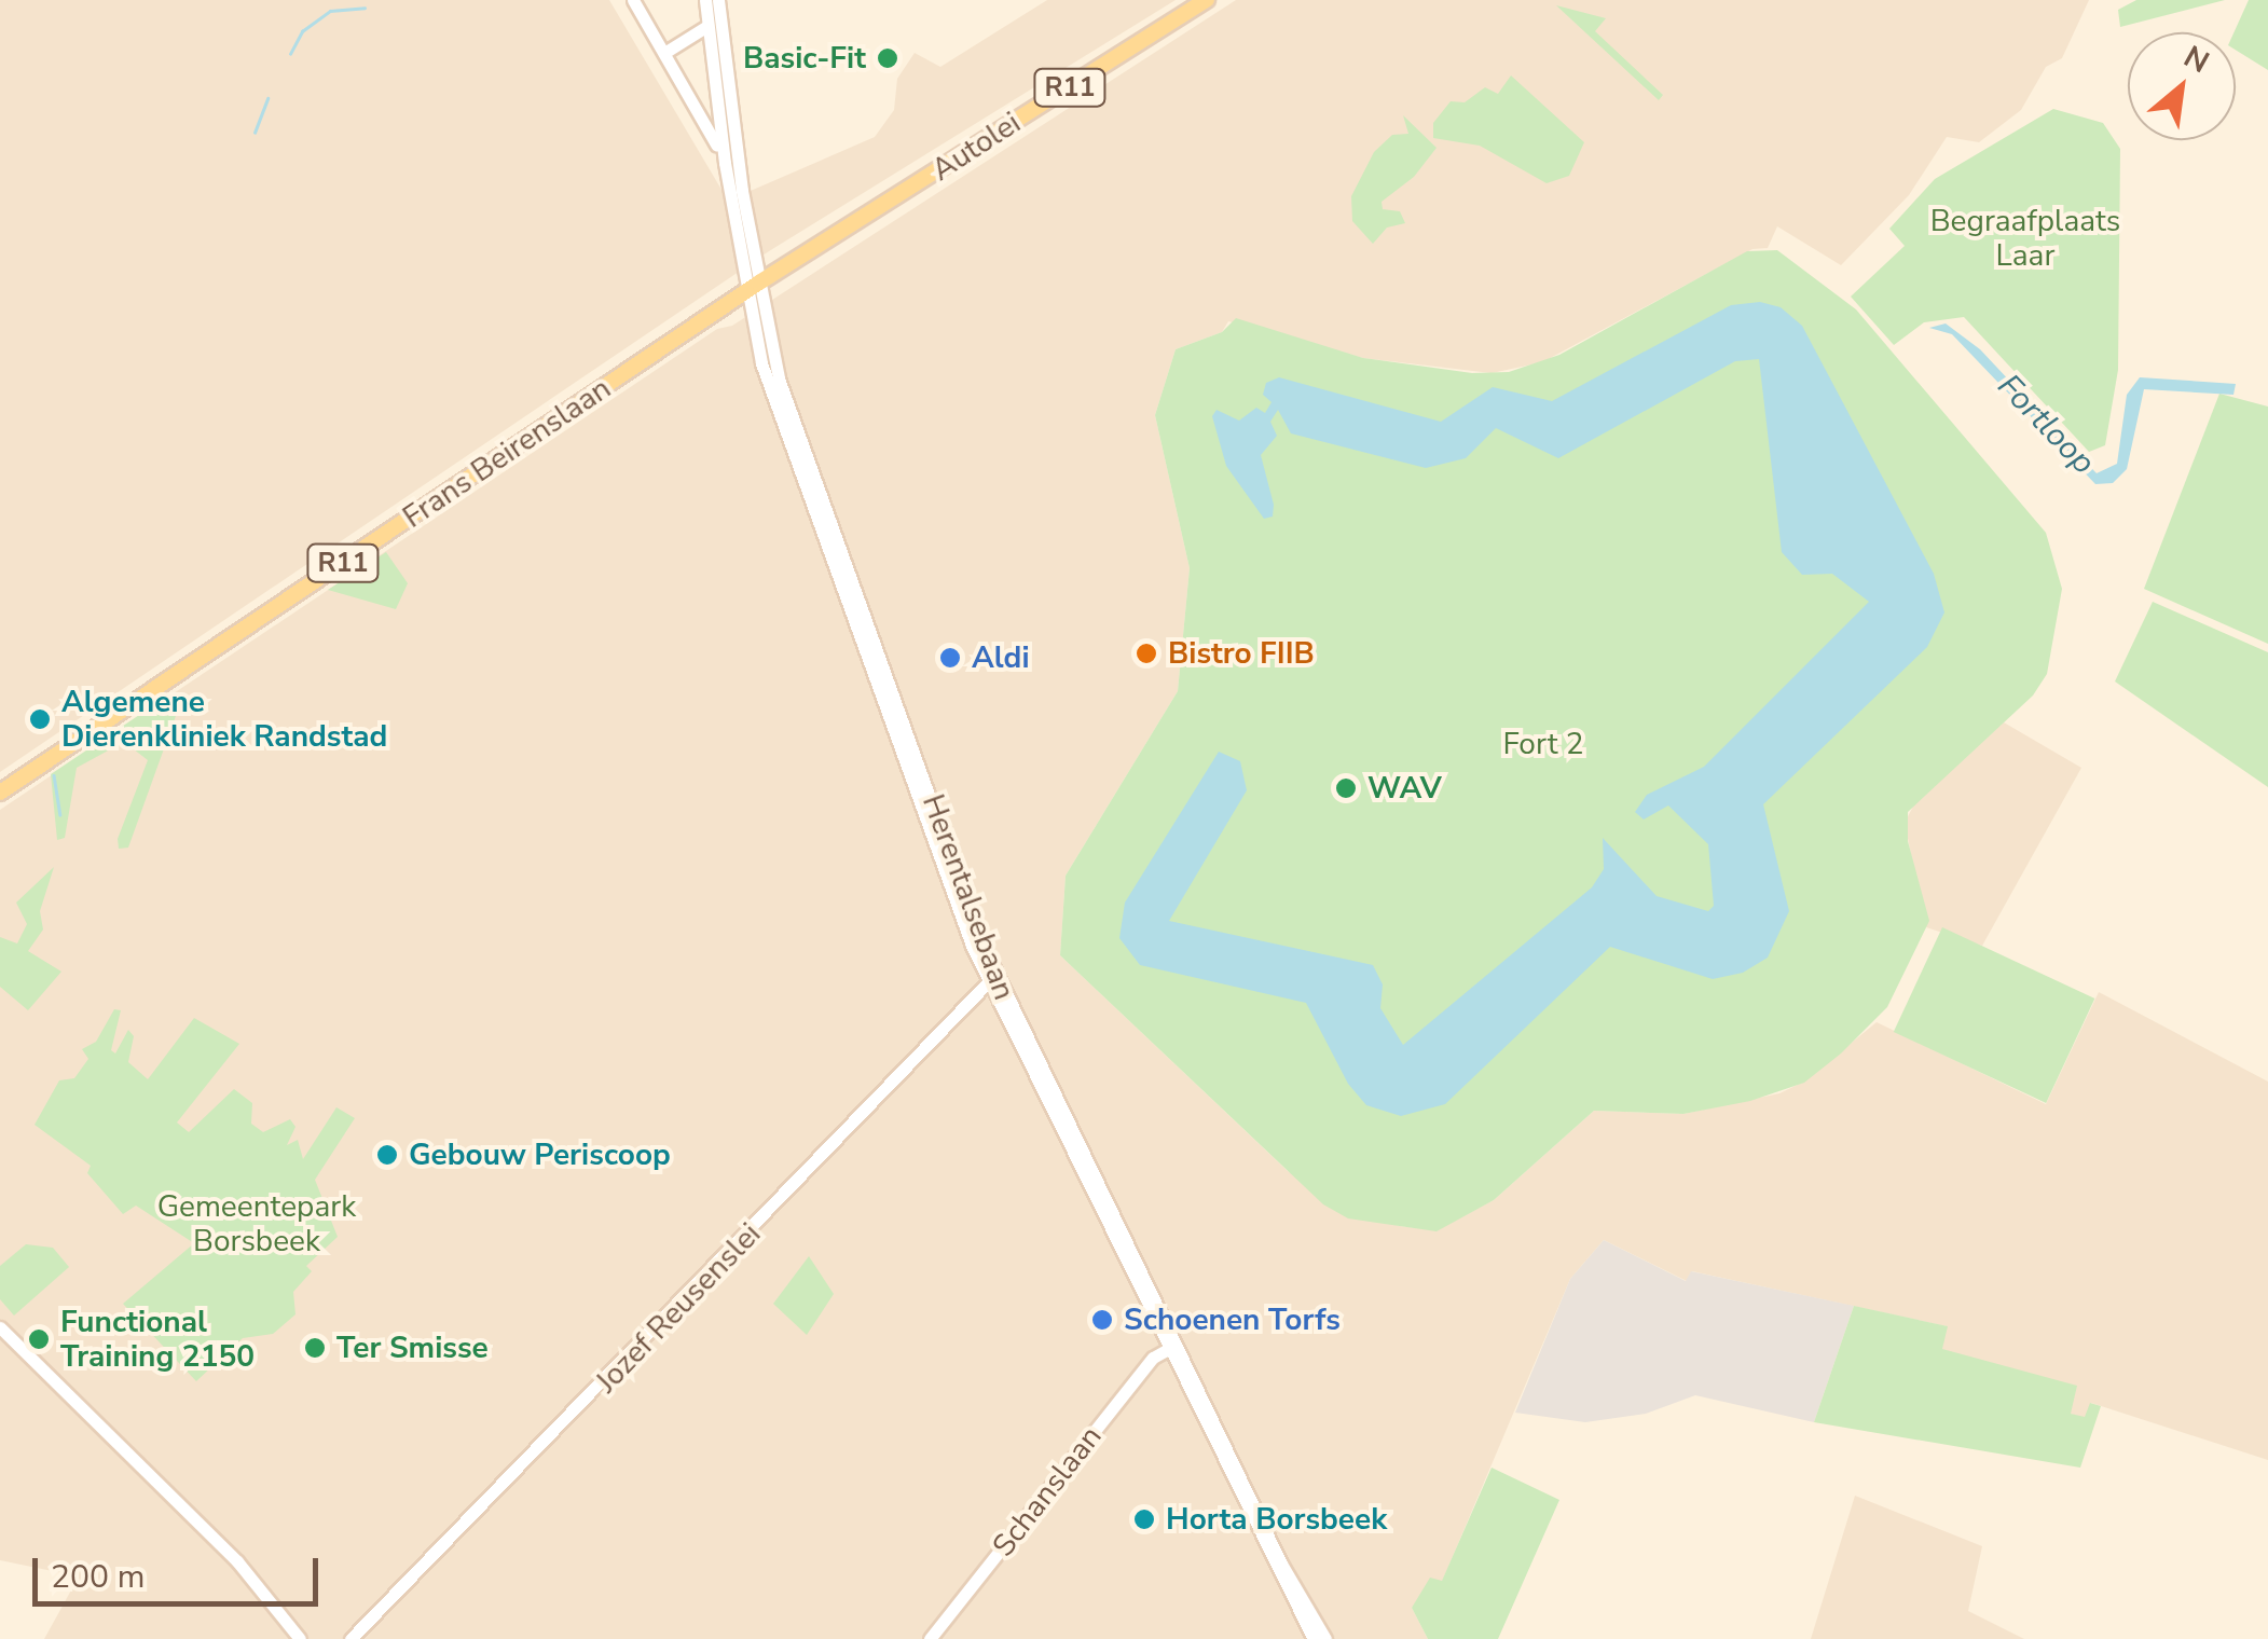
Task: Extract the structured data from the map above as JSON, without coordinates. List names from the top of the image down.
{
  "streets": {
    "main road": [
      "R11",
      "Autolei",
      "Frans Beirenslaan",
      "Herentalsebaan",
      "Jozef Reusenslei",
      "Schanslaan"
    ]
  },
  "crossings": [
    ["Autolei", "Frans Beirenslaan"],
    ["Autolei", "Herentalsebaan"],
    ["Frans Beirenslaan", "Herentalsebaan"],
    ["Herentalsebaan", "Jozef Reusenslei"],
    ["Herentalsebaan", "Schanslaan"]
  ],
  "water": ["Fortloop"],
  "parks": ["Begraafplaats Laar", "Fort 2", "Gemeentepark Borsbeek"],
  "places": [
    "Basic-Fit",
    "Bistro FIIB",
    "Aldi",
    "Algemene Dierenkliniek Randstad",
    "WAV",
    "Gebouw Periscoop",
    "Schoenen Torfs",
    "Functional Training 2150",
    "Ter Smisse",
    "Horta Borsbeek"
  ],
  "scale_bar": "200 m",
  "north": "top right"
}
